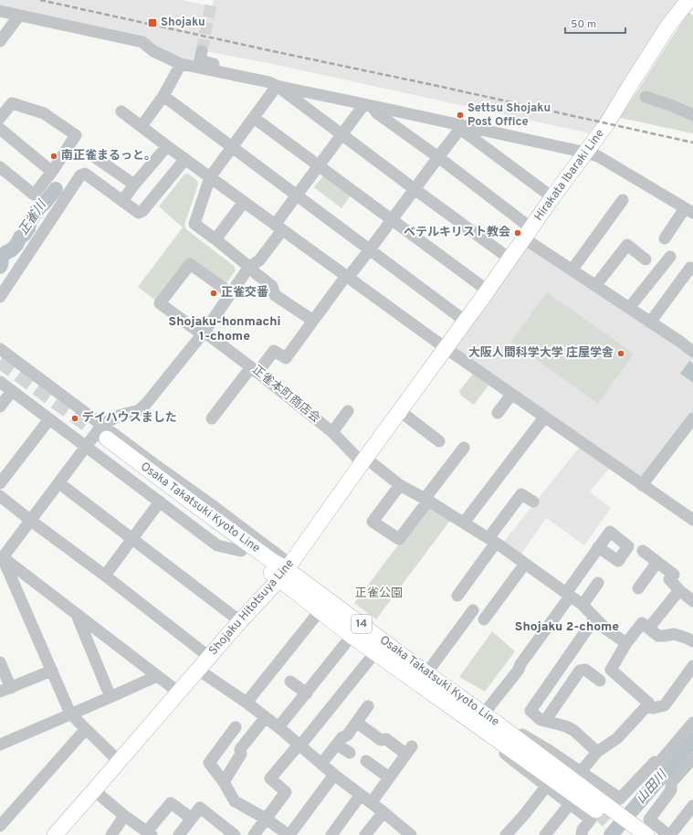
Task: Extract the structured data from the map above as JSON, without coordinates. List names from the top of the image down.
{
  "streets": {
    "main road": [
      "Hirakata Ibaraki Line",
      "Osaka Takatsuki Kyoto Line",
      "Shojaku Hitotsuya Line",
      "14"
    ],
    "street": ["正雀本町商店会"]
  },
  "crossings": [
    ["Hirakata Ibaraki Line", "Shojaku Hitotsuya Line"],
    ["正雀本町商店会", "Shojaku Hitotsuya Line"],
    ["Osaka Takatsuki Kyoto Line", "Shojaku Hitotsuya Line"]
  ],
  "districts": ["Shojaku-honmachi 1-chome", "Shojaku 2-chome"],
  "water": ["正雀川", "山田川"],
  "parks": ["正雀公園"],
  "places": {
    "transit": ["Shojaku"],
    "other": [
      "Settsu Shojaku Post Office",
      "南正雀まるっと。",
      "ベテルキリスト教会",
      "正雀交番",
      "大阪人間科学大学 庄屋学舎",
      "デイハウスました"
    ]
  },
  "scale_bar": "50 m"
}
